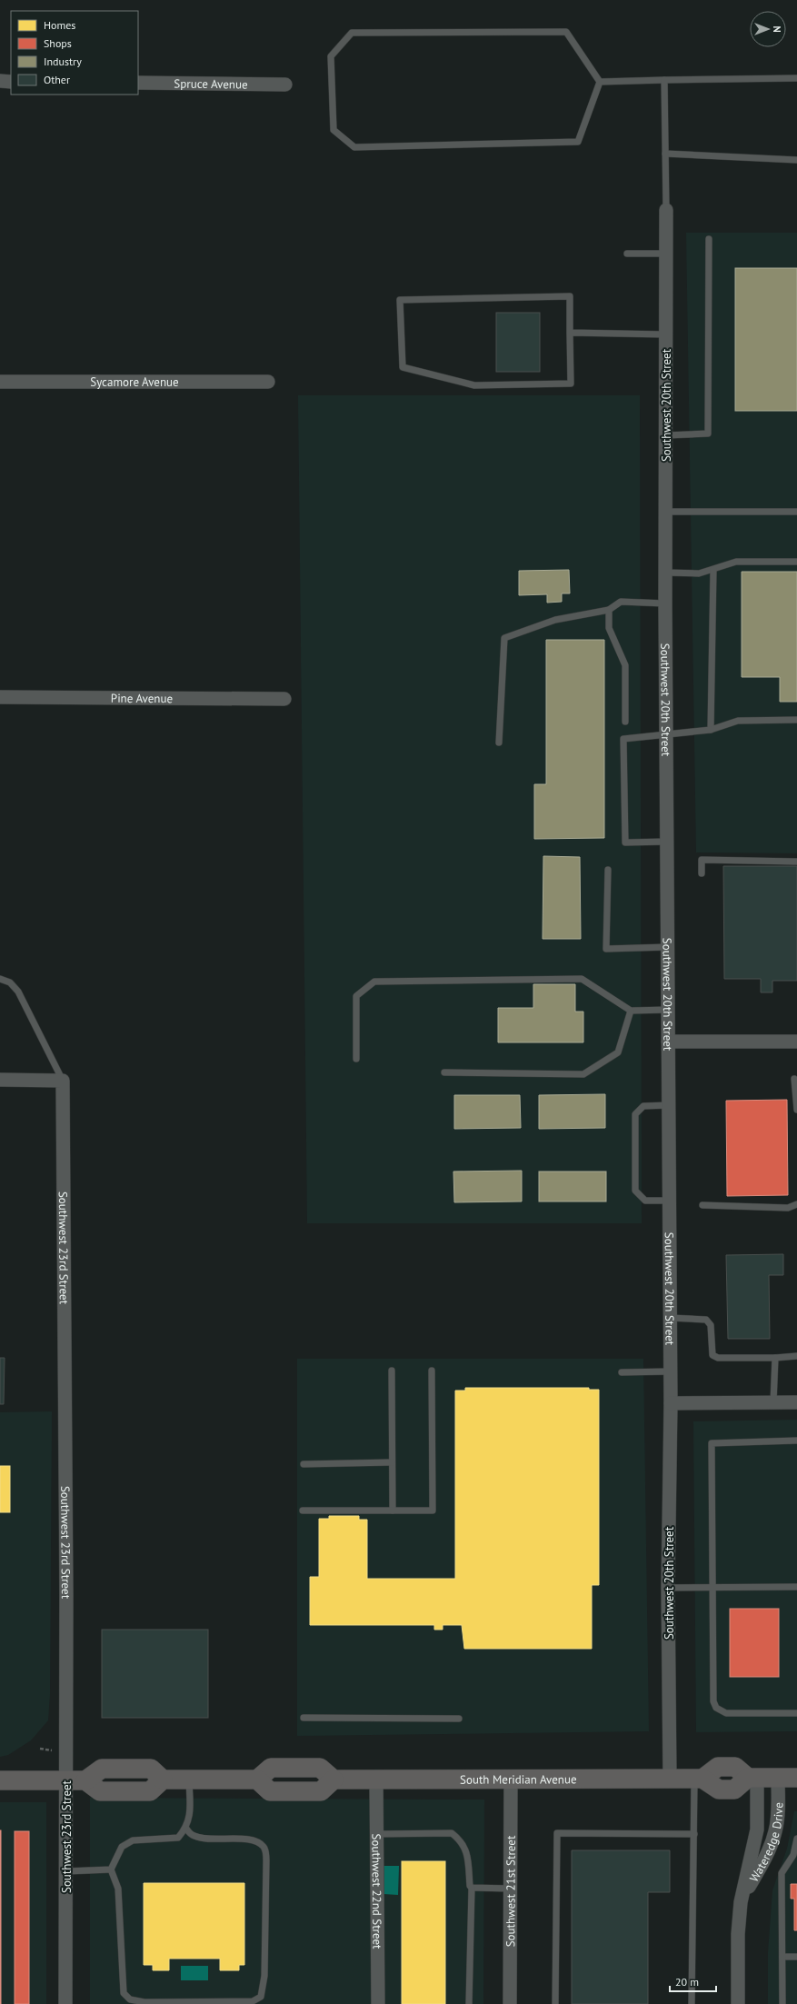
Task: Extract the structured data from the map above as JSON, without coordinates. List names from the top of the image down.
{
  "streets": {
    "main road": ["South Meridian Avenue"],
    "street": [
      "Spruce Avenue",
      "Sycamore Avenue",
      "Southwest 20th Street",
      "Pine Avenue",
      "Southwest 23rd Street",
      "Wateredge Drive",
      "Southwest 22nd Street",
      "Southwest 21st Street"
    ]
  },
  "crossings": [
    ["Southwest 20th Street", "South Meridian Avenue"],
    ["Southwest 23rd Street", "South Meridian Avenue"],
    ["South Meridian Avenue", "Southwest 22nd Street"],
    ["South Meridian Avenue", "Southwest 21st Street"]
  ],
  "legend": [
    "Homes",
    "Shops",
    "Industry",
    "Other"
  ],
  "scale_bar": "20 m",
  "north": "right"
}
